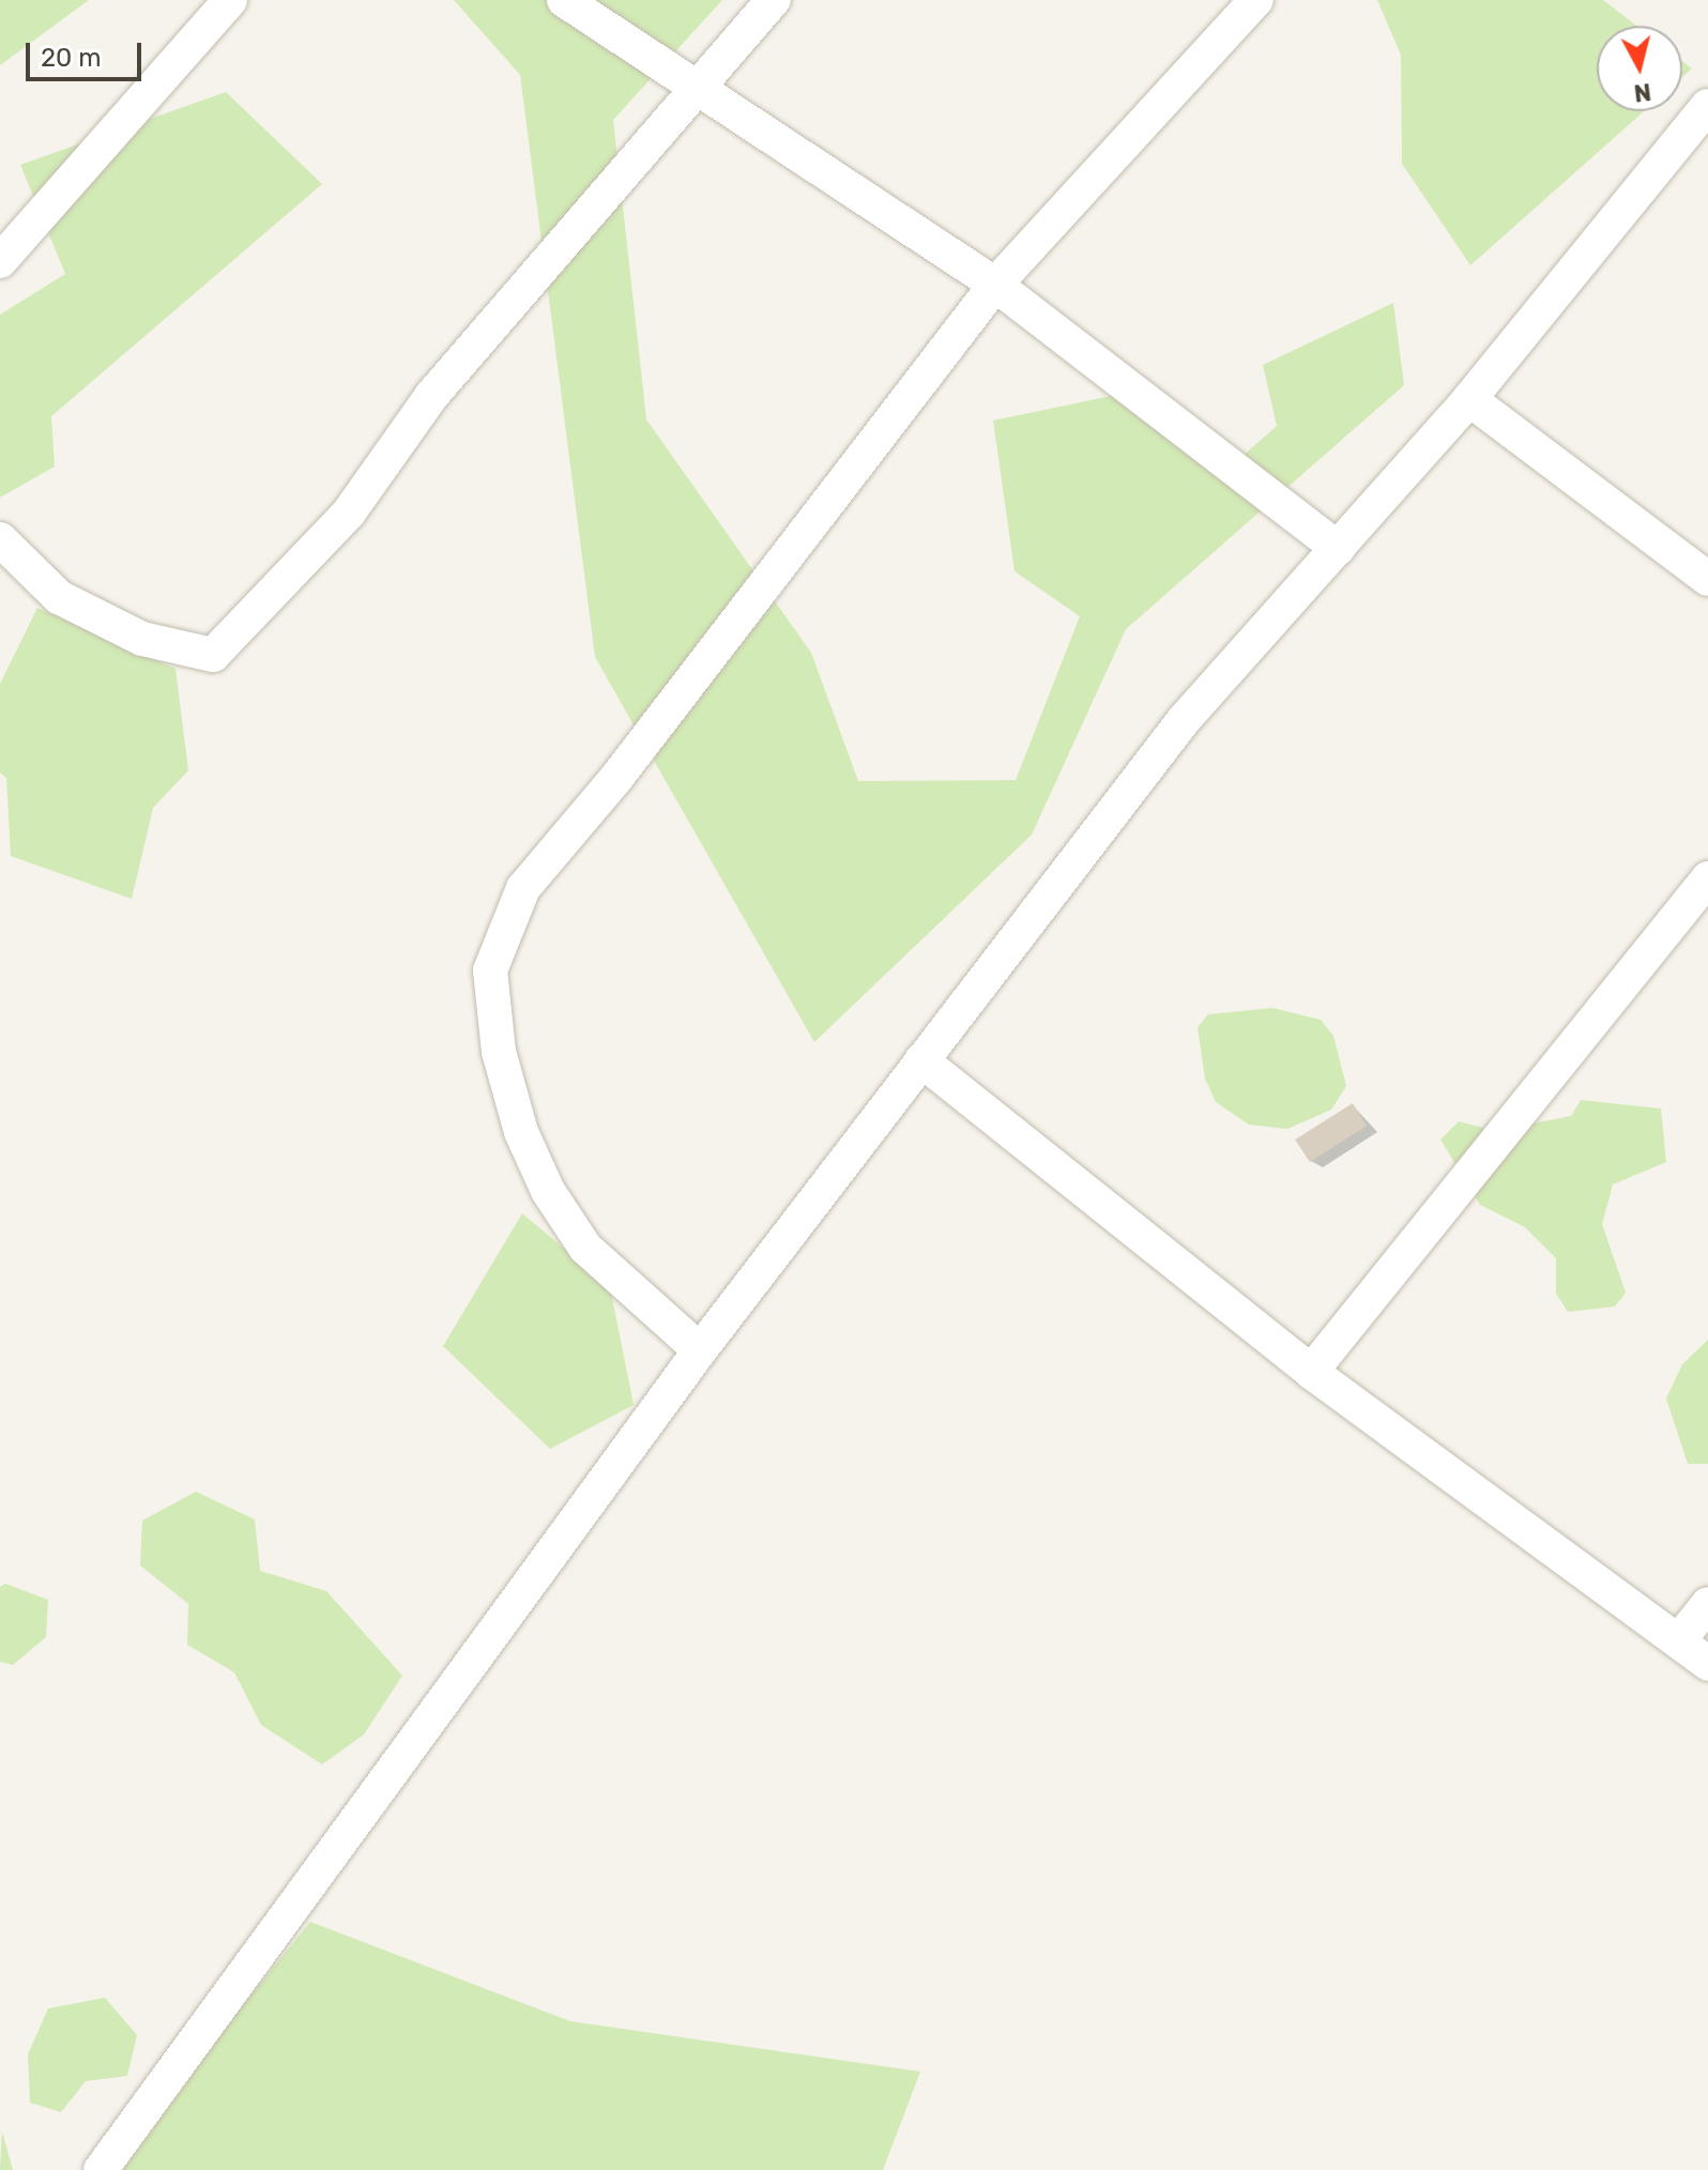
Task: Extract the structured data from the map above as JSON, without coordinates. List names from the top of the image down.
{
  "scale_bar": "20 m",
  "north": "bottom"
}
